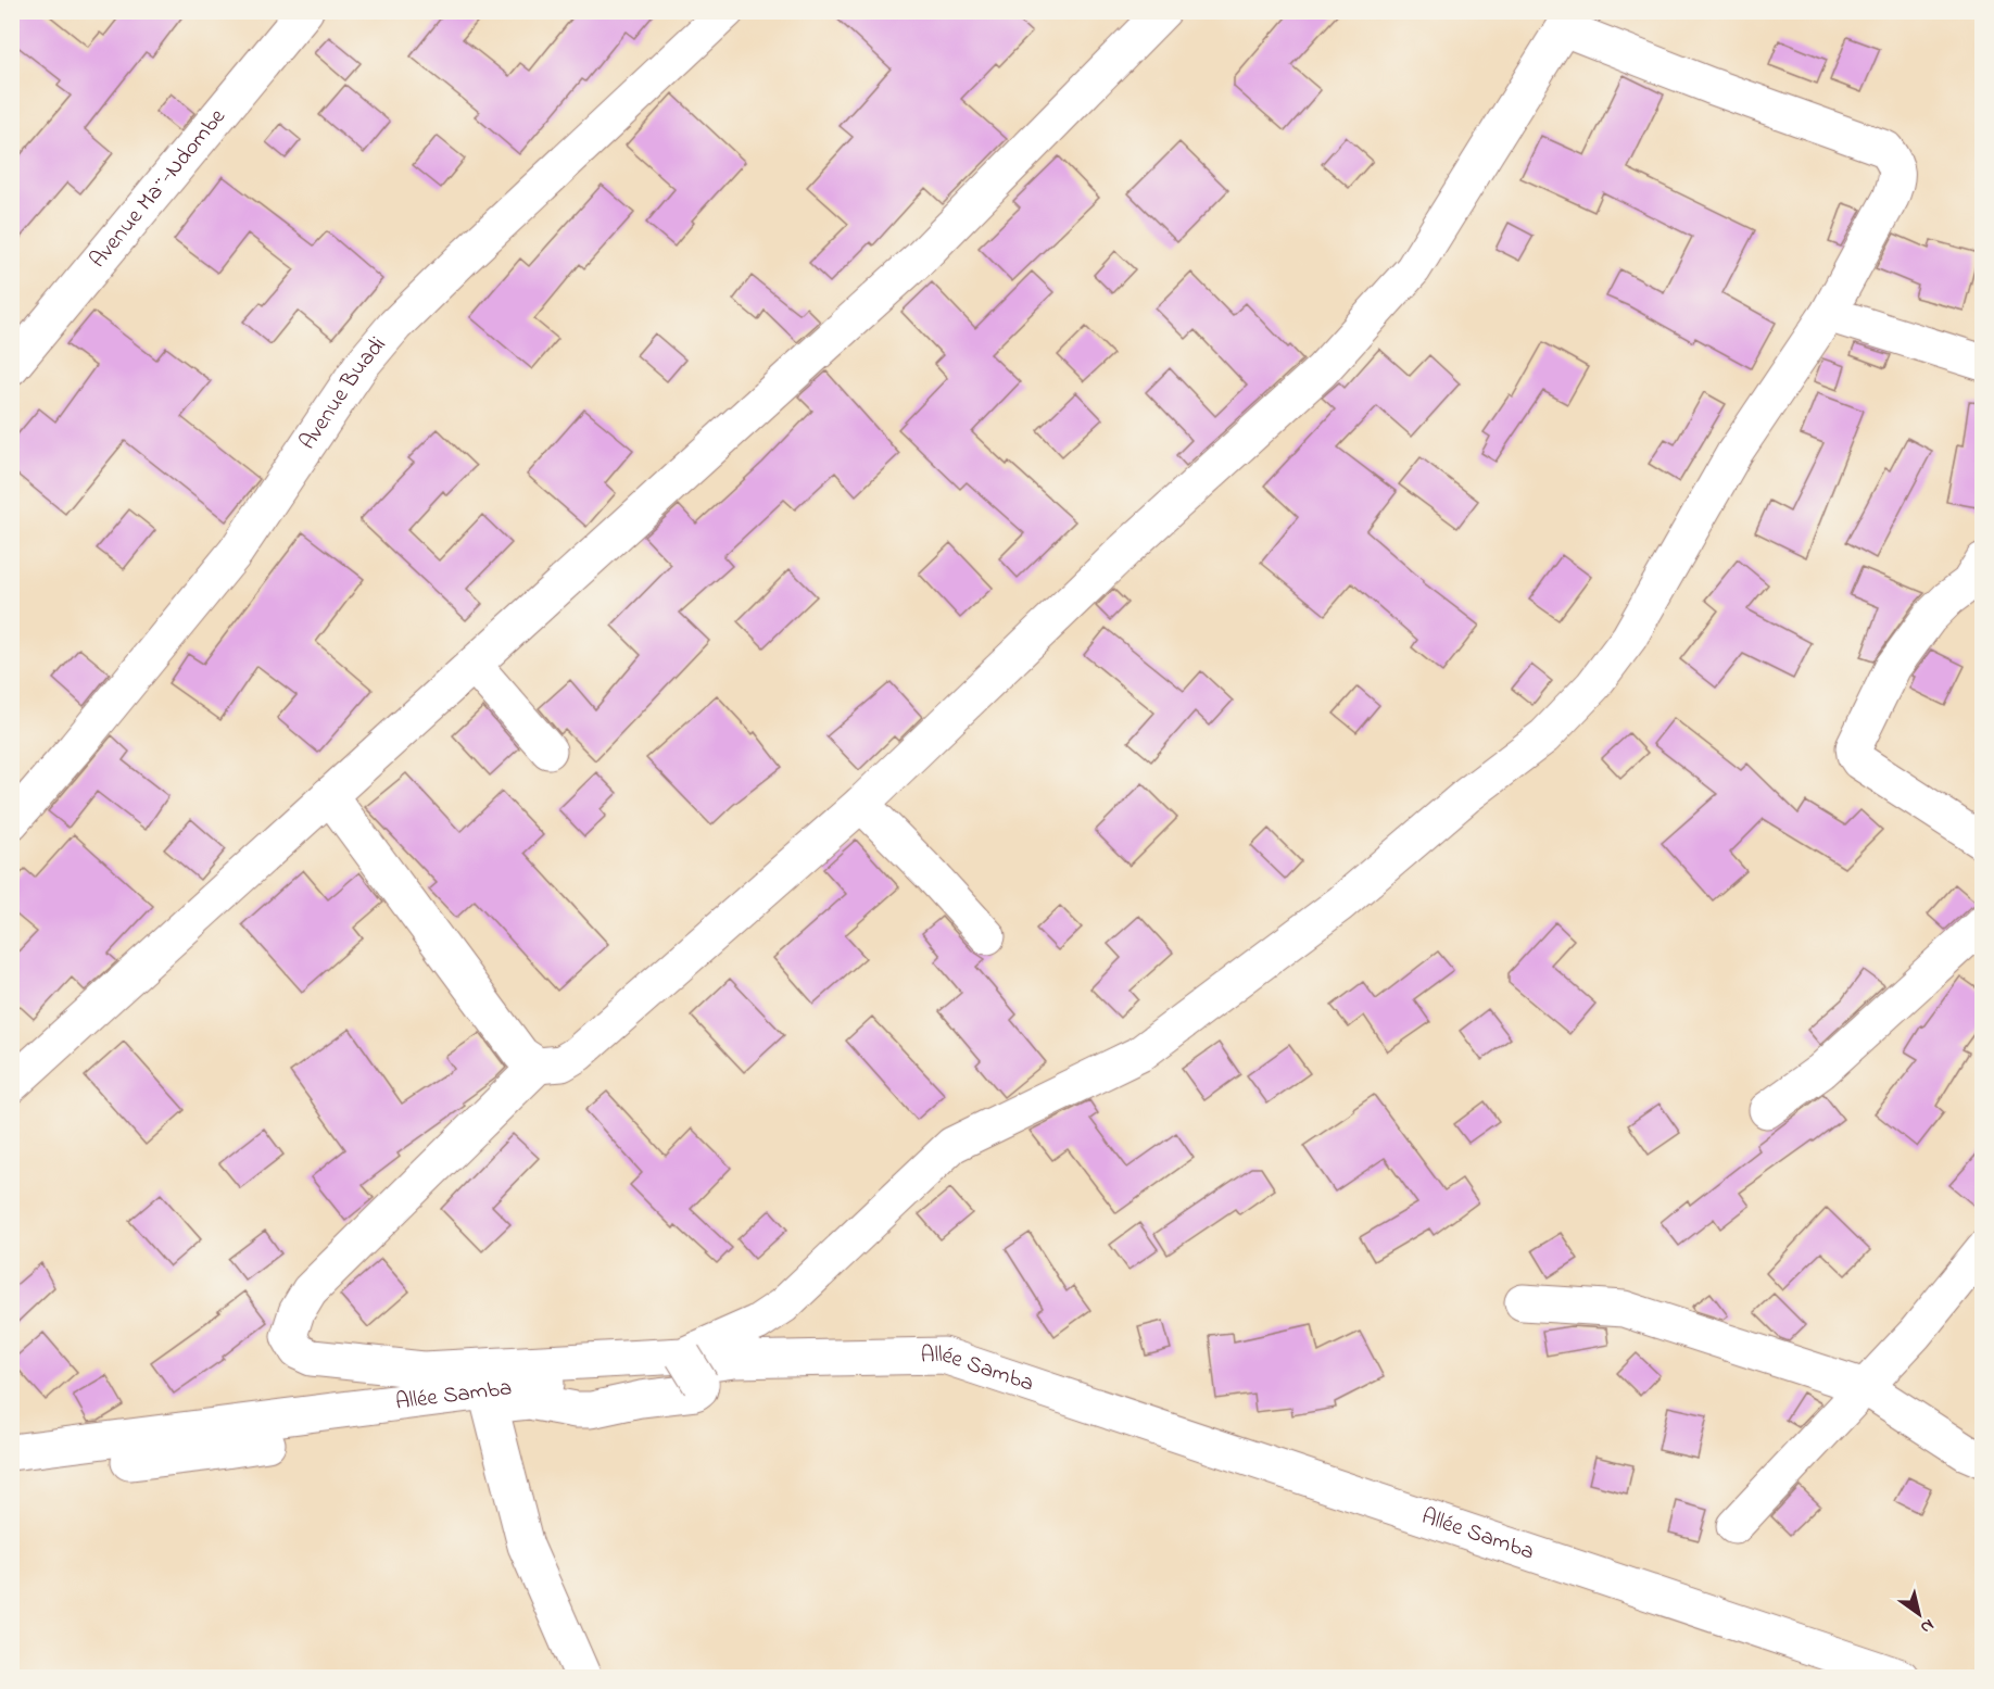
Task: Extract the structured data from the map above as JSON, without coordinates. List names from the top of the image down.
{
  "streets": {
    "street": ["Avenue Ma¨-Ndombe", "Avenue Buadi", "Allée Samba"]
  },
  "north": "bottom right"
}
